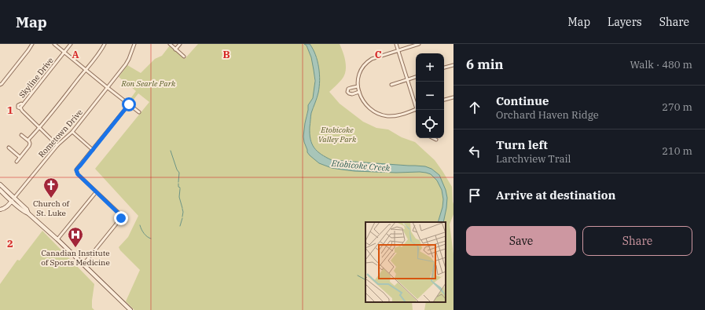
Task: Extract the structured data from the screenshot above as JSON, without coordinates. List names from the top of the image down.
{
  "streets": {
    "street": ["Skyline Drive", "Rometown Drive"]
  },
  "water": ["Etobicoke Creek"],
  "parks": ["Ron Searle Park", "Etobicoke Valley Park"],
  "places": {
    "church": ["Church of St. Luke"],
    "hospital": ["Canadian Institute of Sports Medicine"]
  },
  "page": {
    "header": "Map",
    "nav": ["Map", "Layers", "Share"],
    "heading": ["6 min", "Walk · 480 m"],
    "map_buttons": ["+", "−"],
    "list": [
      ["Continue", "Orchard Haven Ridge", "270 m"],
      ["Turn left", "Larchview Trail", "210 m"],
      "Arrive at destination"
    ],
    "buttons": ["Save", "Share"]
  },
  "grid": {
    "columns": ["A", "B", "C"],
    "rows": ["1", "2"]
  }
}
